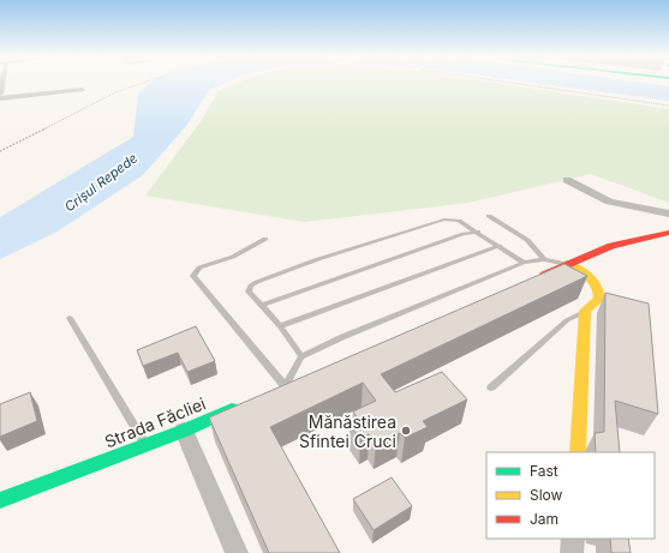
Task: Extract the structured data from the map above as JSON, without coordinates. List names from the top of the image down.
{
  "streets": {
    "main road": ["Strada Făcliei"]
  },
  "water": ["Crișul Repede"],
  "places": ["Mănăstirea Sfintei Cruci"],
  "legend": ["Fast", "Slow", "Jam"]
}
